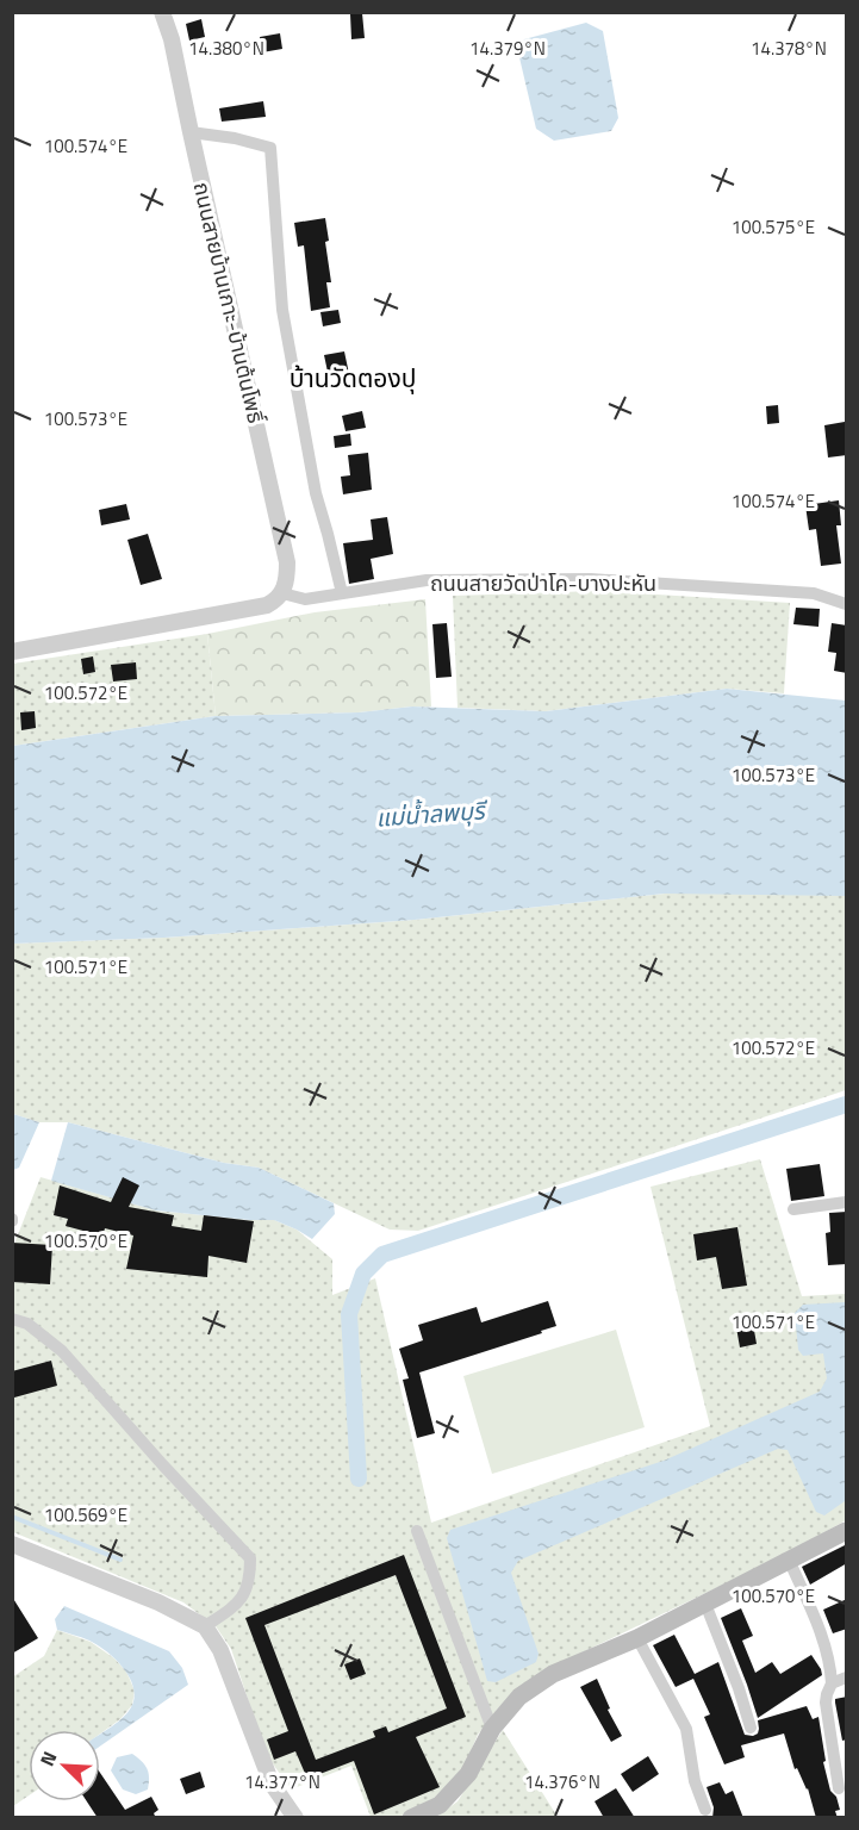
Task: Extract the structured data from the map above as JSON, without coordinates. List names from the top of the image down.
{
  "streets": {
    "street": ["ถนนสายบ้านเกาะ-บ้านต้นโพธิ์", "ถนนสายวัดป่าโค-บางปะหัน"]
  },
  "crossings": [
    ["ถนนสายบ้านเกาะ-บ้านต้นโพธิ์", "ถนนสายวัดป่าโค-บางปะหัน"]
  ],
  "districts": ["บ้านวัดตองปุ"],
  "water": ["แม่น้ำลพบุรี"],
  "north": "top left",
  "coordinates": [
    "14.380°N",
    "14.378°N",
    "14.379°N",
    "100.574°E",
    "100.575°E",
    "100.573°E",
    "100.572°E",
    "100.571°E",
    "100.570°E",
    "100.569°E",
    "14.377°N",
    "14.376°N"
  ]
}
